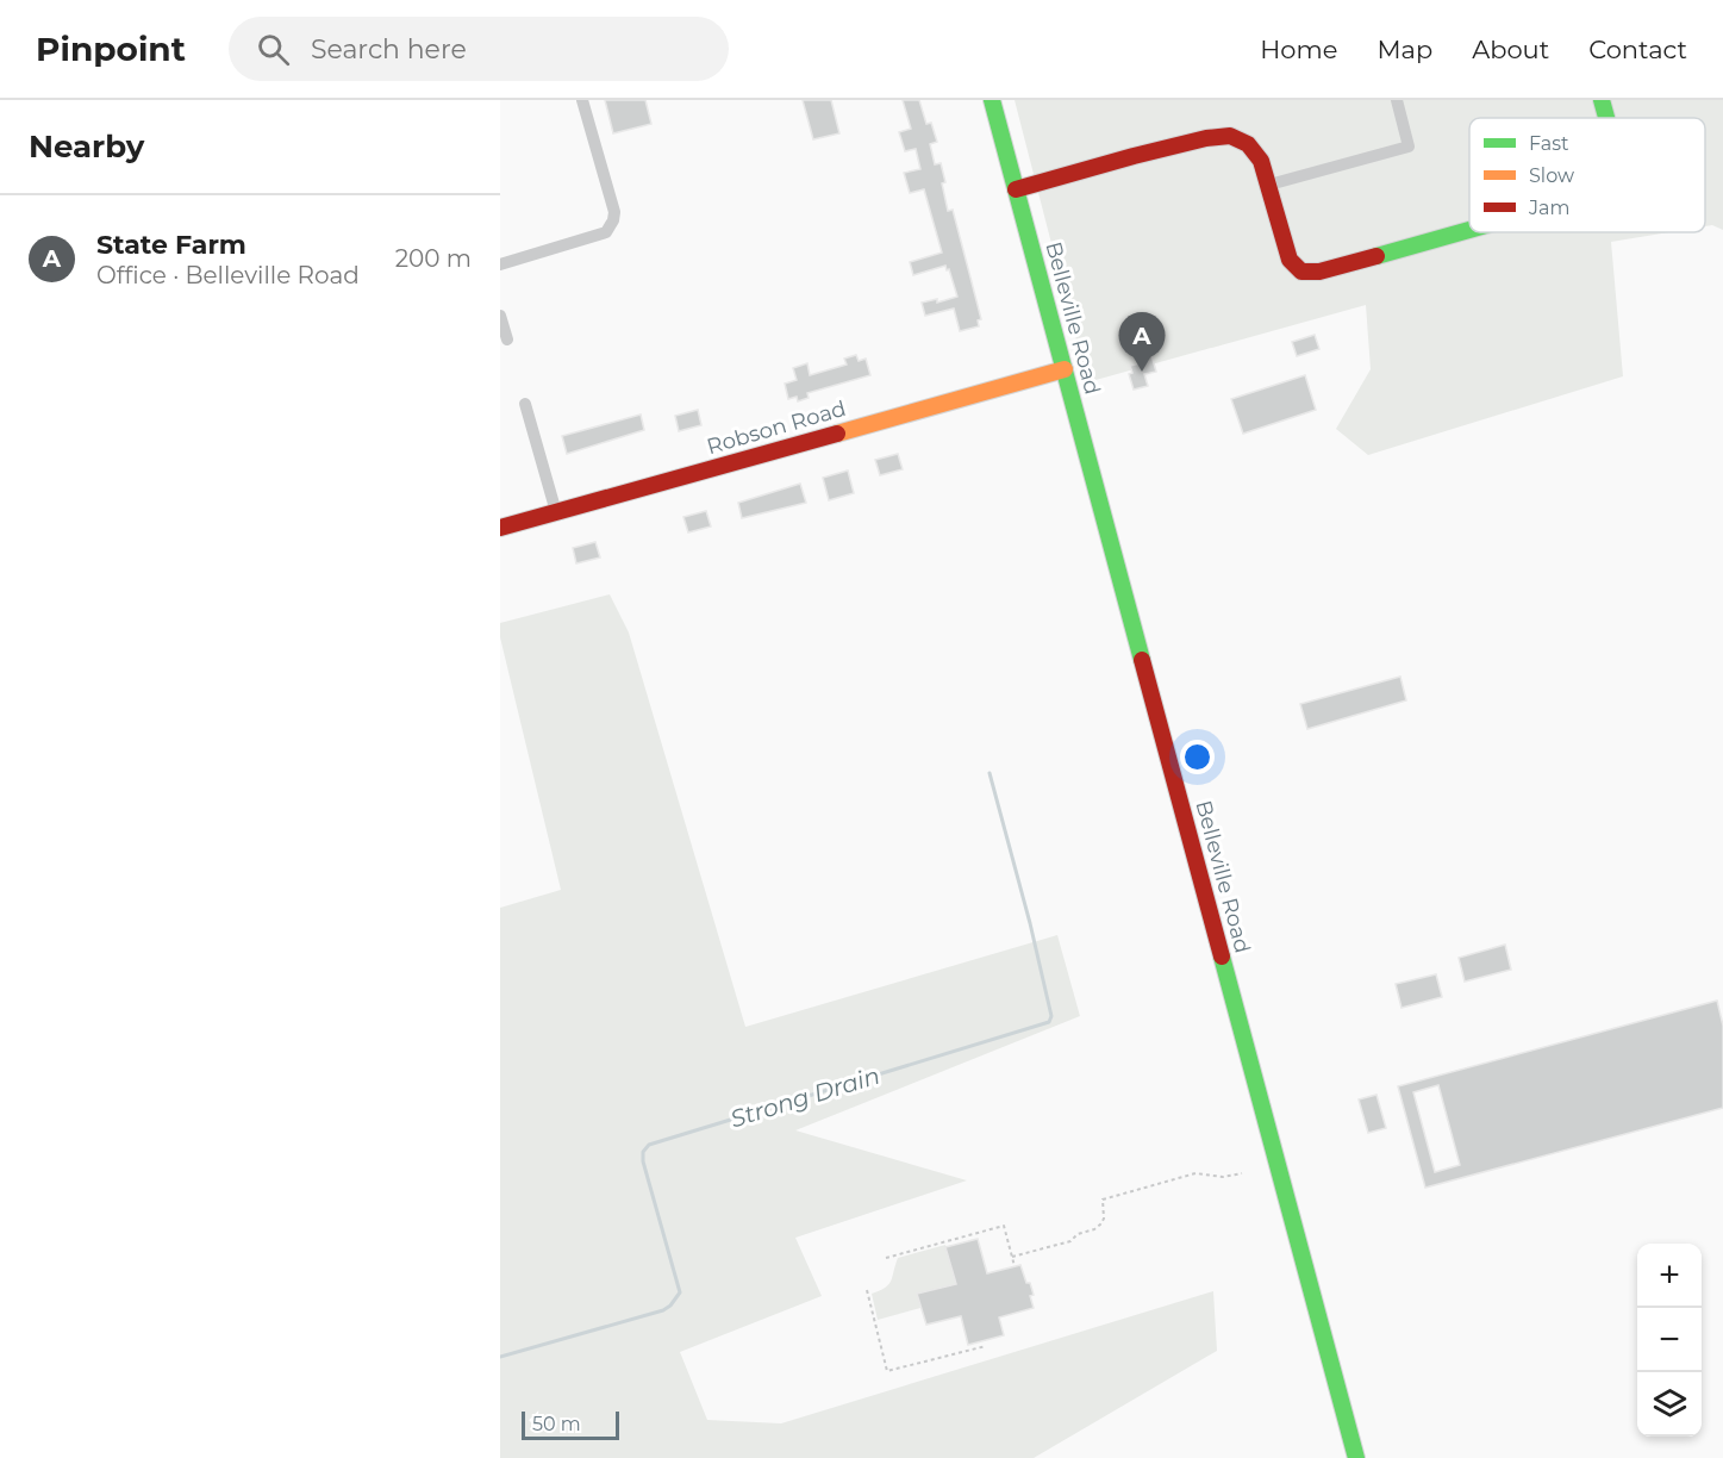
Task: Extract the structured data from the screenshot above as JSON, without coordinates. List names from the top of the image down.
{
  "streets": {
    "main road": ["Belleville Road", "Robson Road"]
  },
  "crossings": [
    ["Belleville Road", "Robson Road"]
  ],
  "water": ["Strong Drain"],
  "legend": ["Fast", "Slow", "Jam"],
  "scale_bar": "50 m",
  "page": {
    "header": "Pinpoint",
    "search": "Search here",
    "nav": [
      "Home",
      "Map",
      "About",
      "Contact"
    ],
    "heading": "Nearby",
    "list": [
      {
        "mark": "A",
        "name": "State Farm",
        "note": "Office · Belleville Road",
        "value": "200 m"
      }
    ],
    "pins": "A",
    "map_buttons": ["+", "−"],
    "scale": "50 m"
  }
}
